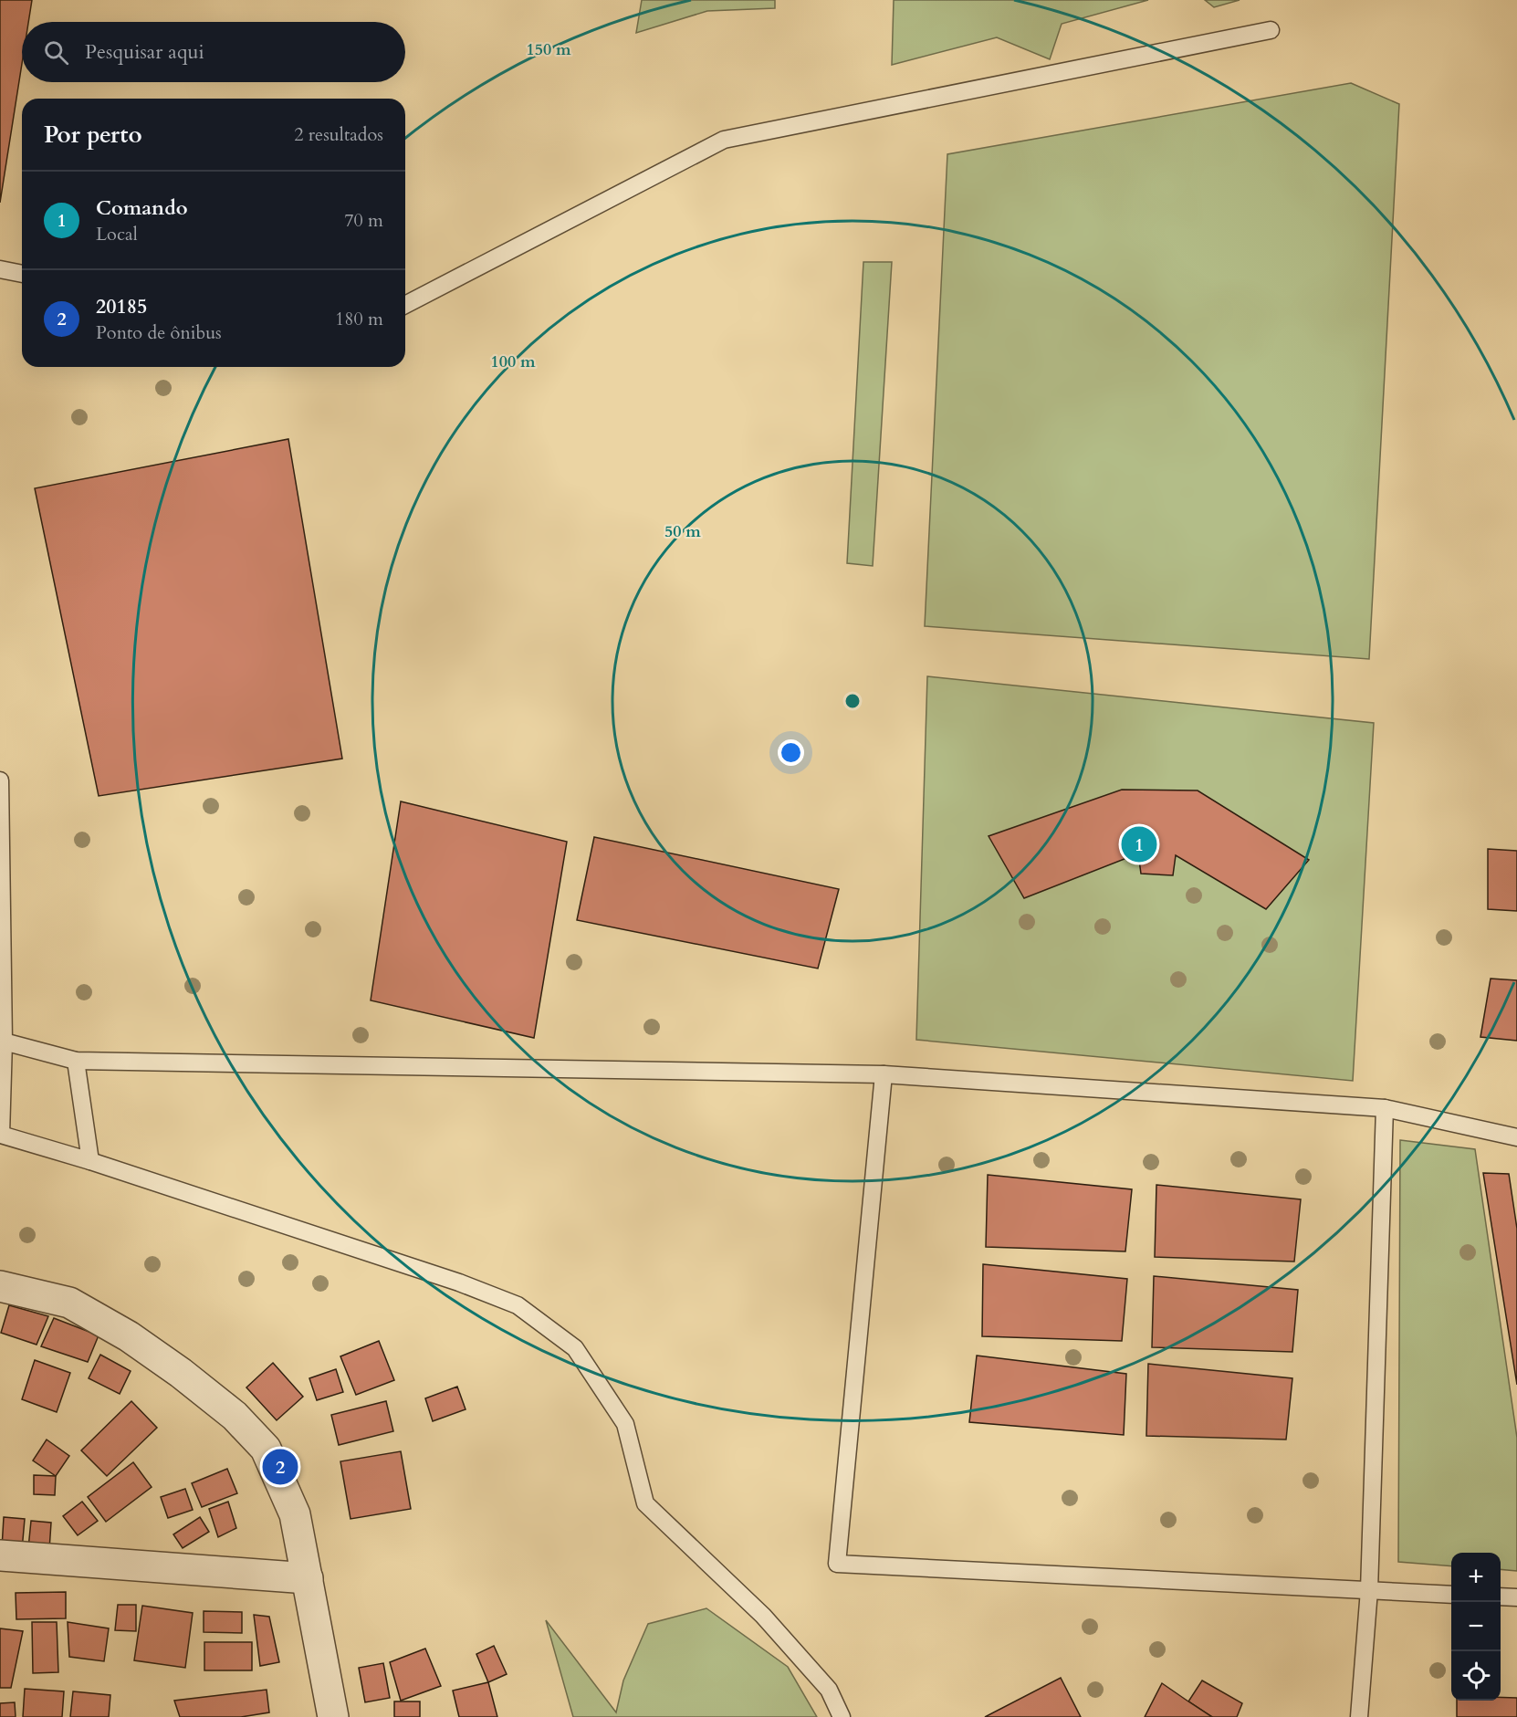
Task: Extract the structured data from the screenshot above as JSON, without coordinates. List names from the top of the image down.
{
  "page": {
    "search": "Pesquisar aqui",
    "heading": ["Por perto", "2 resultados"],
    "list": [
      {
        "mark": "1",
        "name": "Comando",
        "note": "Local",
        "value": "70 m"
      },
      {
        "mark": "2",
        "name": "20185",
        "note": "Ponto de ônibus",
        "value": "180 m"
      }
    ],
    "pins": ["1", "2"],
    "map_buttons": ["+", "−"]
  },
  "rings": ["150 m", "100 m", "50 m"]
}
